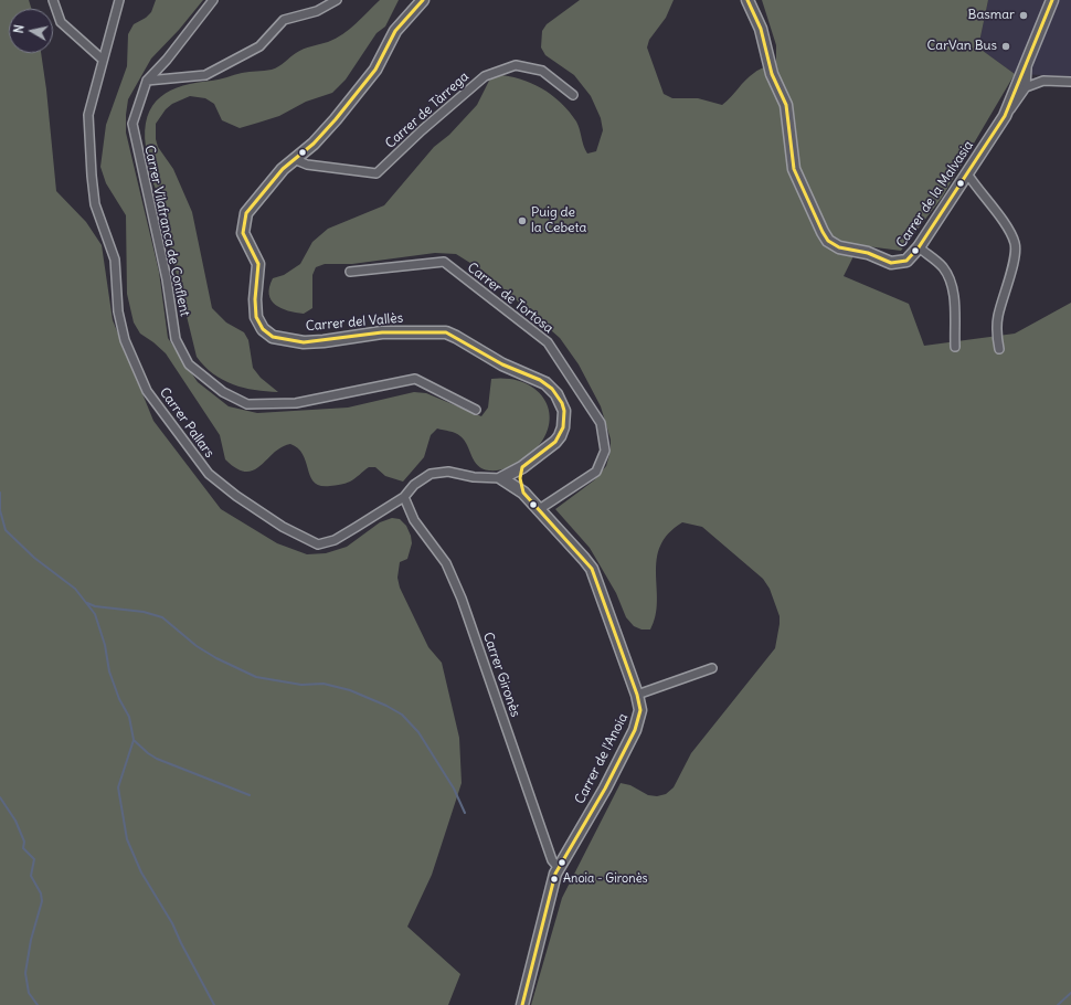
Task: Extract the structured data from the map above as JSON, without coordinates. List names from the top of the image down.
{
  "streets": {
    "street": [
      "Carrer de Tàrrega",
      "Carrer de la Malvasia",
      "Carrer Vilafranca de Conflent",
      "Carrer de Tortosa",
      "Carrer del Vallès",
      "Carrer Pallars",
      "Carrer Gironès",
      "Carrer de l'Anoia"
    ]
  },
  "crossings": [
    ["Carrer de Tàrrega", "Carrer del Vallès"],
    ["Carrer de Tortosa", "Carrer de l'Anoia"],
    ["Carrer del Vallès", "Carrer Pallars"],
    ["Carrer del Vallès", "Carrer de l'Anoia"],
    ["Carrer Pallars", "Carrer Gironès"],
    ["Carrer Pallars", "Carrer de l'Anoia"],
    ["Carrer Gironès", "Carrer de l'Anoia"]
  ],
  "places": [
    "Basmar",
    "CarVan Bus",
    "Puig de la Cebeta",
    "Anoia - Gironès"
  ],
  "north": "left"
}
